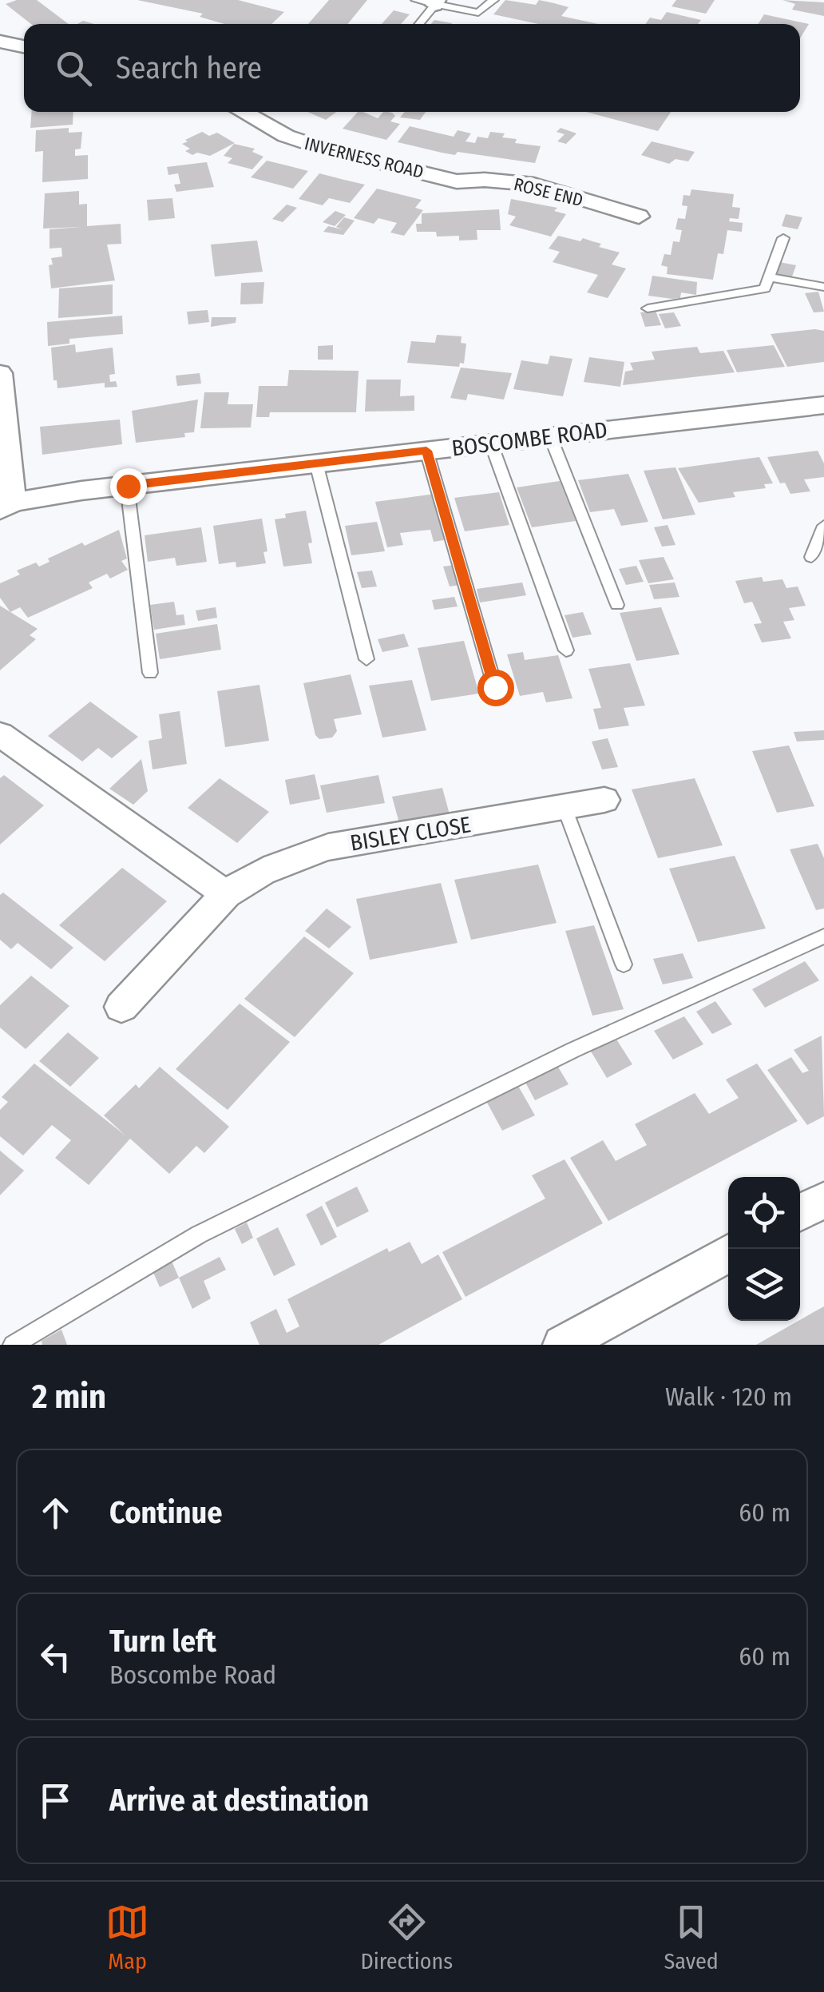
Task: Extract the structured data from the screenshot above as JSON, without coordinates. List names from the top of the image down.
{
  "streets": {
    "street": [
      "INVERNESS ROAD",
      "ROSE END",
      "BOSCOMBE ROAD",
      "BISLEY CLOSE"
    ]
  },
  "crossings": [
    ["INVERNESS ROAD", "ROSE END"]
  ],
  "page": {
    "search": "Search here",
    "heading": ["2 min", "Walk · 120 m"],
    "list": [
      ["Continue", "60 m"],
      ["Turn left", "Boscombe Road", "60 m"],
      "Arrive at destination"
    ],
    "nav": ["Map", "Directions", "Saved"]
  }
}
